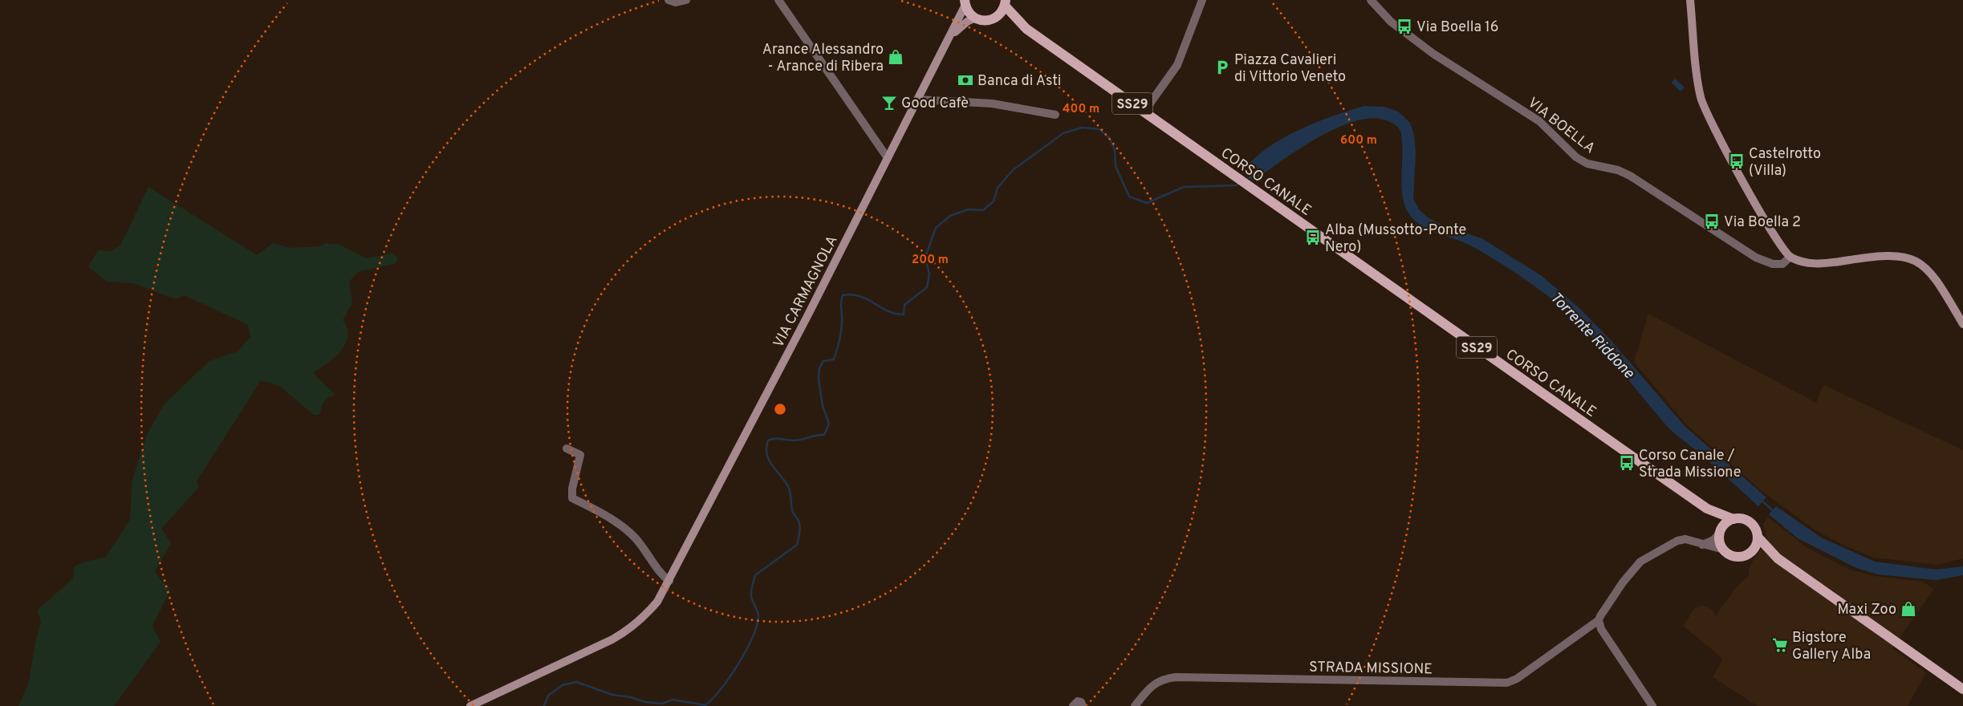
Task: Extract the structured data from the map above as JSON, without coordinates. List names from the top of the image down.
{
  "streets": {
    "main road": ["SS29", "CORSO CANALE", "VIA CARMAGNOLA"],
    "street": ["VIA BOELLA", "STRADA MISSIONE"]
  },
  "crossings": [
    ["CORSO CANALE", "VIA CARMAGNOLA"],
    ["CORSO CANALE", "STRADA MISSIONE"]
  ],
  "water": ["Torrente Riddone"],
  "places": {
    "bus stop": [
      "Via Boella 16",
      "Castelrotto (Villa)",
      "Via Boella 2",
      "Alba (Mussotto-Ponte Nero)",
      "Corso Canale / Strada Missione"
    ],
    "shop": ["Arance Alessandro - Arance di Ribera", "Maxi Zoo"],
    "parking": ["Piazza Cavalieri di Vittorio Veneto"],
    "bank": ["Banca di Asti"],
    "bar": ["Good Cafè"],
    "supermarket": ["Bigstore Gallery Alba"]
  },
  "rings": ["400 m", "600 m", "200 m"]
}
